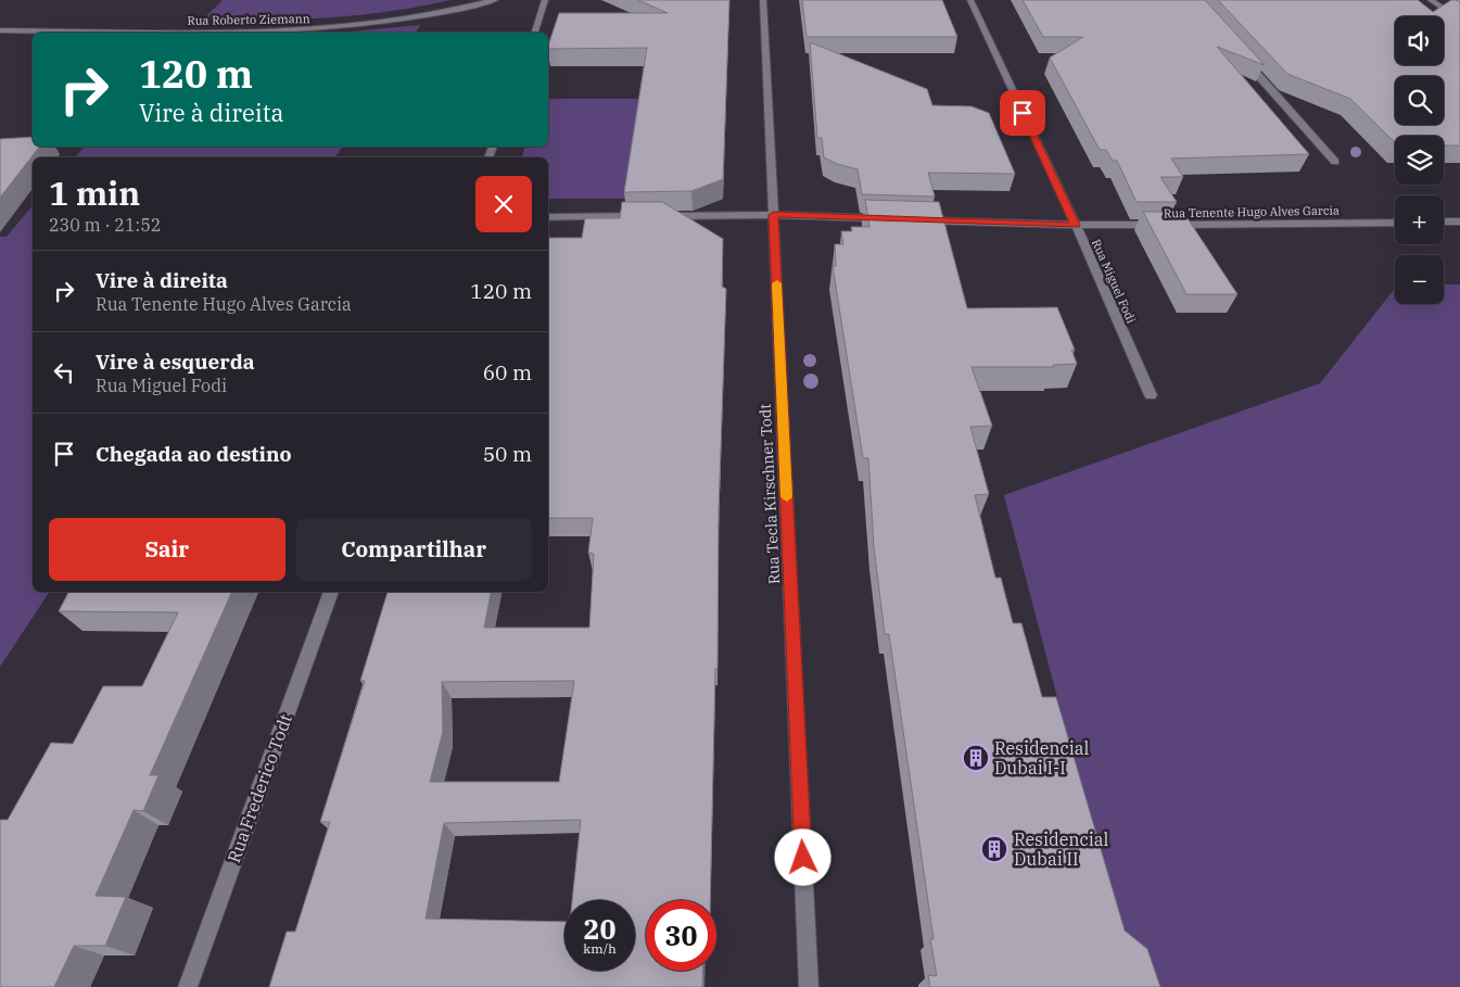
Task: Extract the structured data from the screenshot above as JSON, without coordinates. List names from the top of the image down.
{
  "streets": {
    "street": [
      "Rua Roberto Ziemann",
      "Rua Tenente Hugo Alves Garcia",
      "Rua Miguel Fodi",
      "Rua Tecla Kirschner Todt",
      "Rua Frederico Todt"
    ]
  },
  "crossings": [
    ["Rua Tenente Hugo Alves Garcia", "Rua Miguel Fodi"]
  ],
  "places": {
    "building": ["Residencial Dubai I-I", "Residencial Dubai II"]
  },
  "page": {
    "map_buttons": ["+", "−"],
    "turn": ["120 m", "Vire à direita"],
    "heading": ["1 min", "230 m · 21:52"],
    "list": [
      {
        "name": "Vire à direita",
        "note": "Rua Tenente Hugo Alves Garcia",
        "value": "120 m"
      },
      {
        "name": "Vire à esquerda",
        "note": "Rua Miguel Fodi",
        "value": "60 m"
      },
      {
        "name": "Chegada ao destino",
        "value": "50 m"
      }
    ],
    "buttons": ["Sair", "Compartilhar"],
    "speed": "20 km/h",
    "limit": "30"
  }
}
